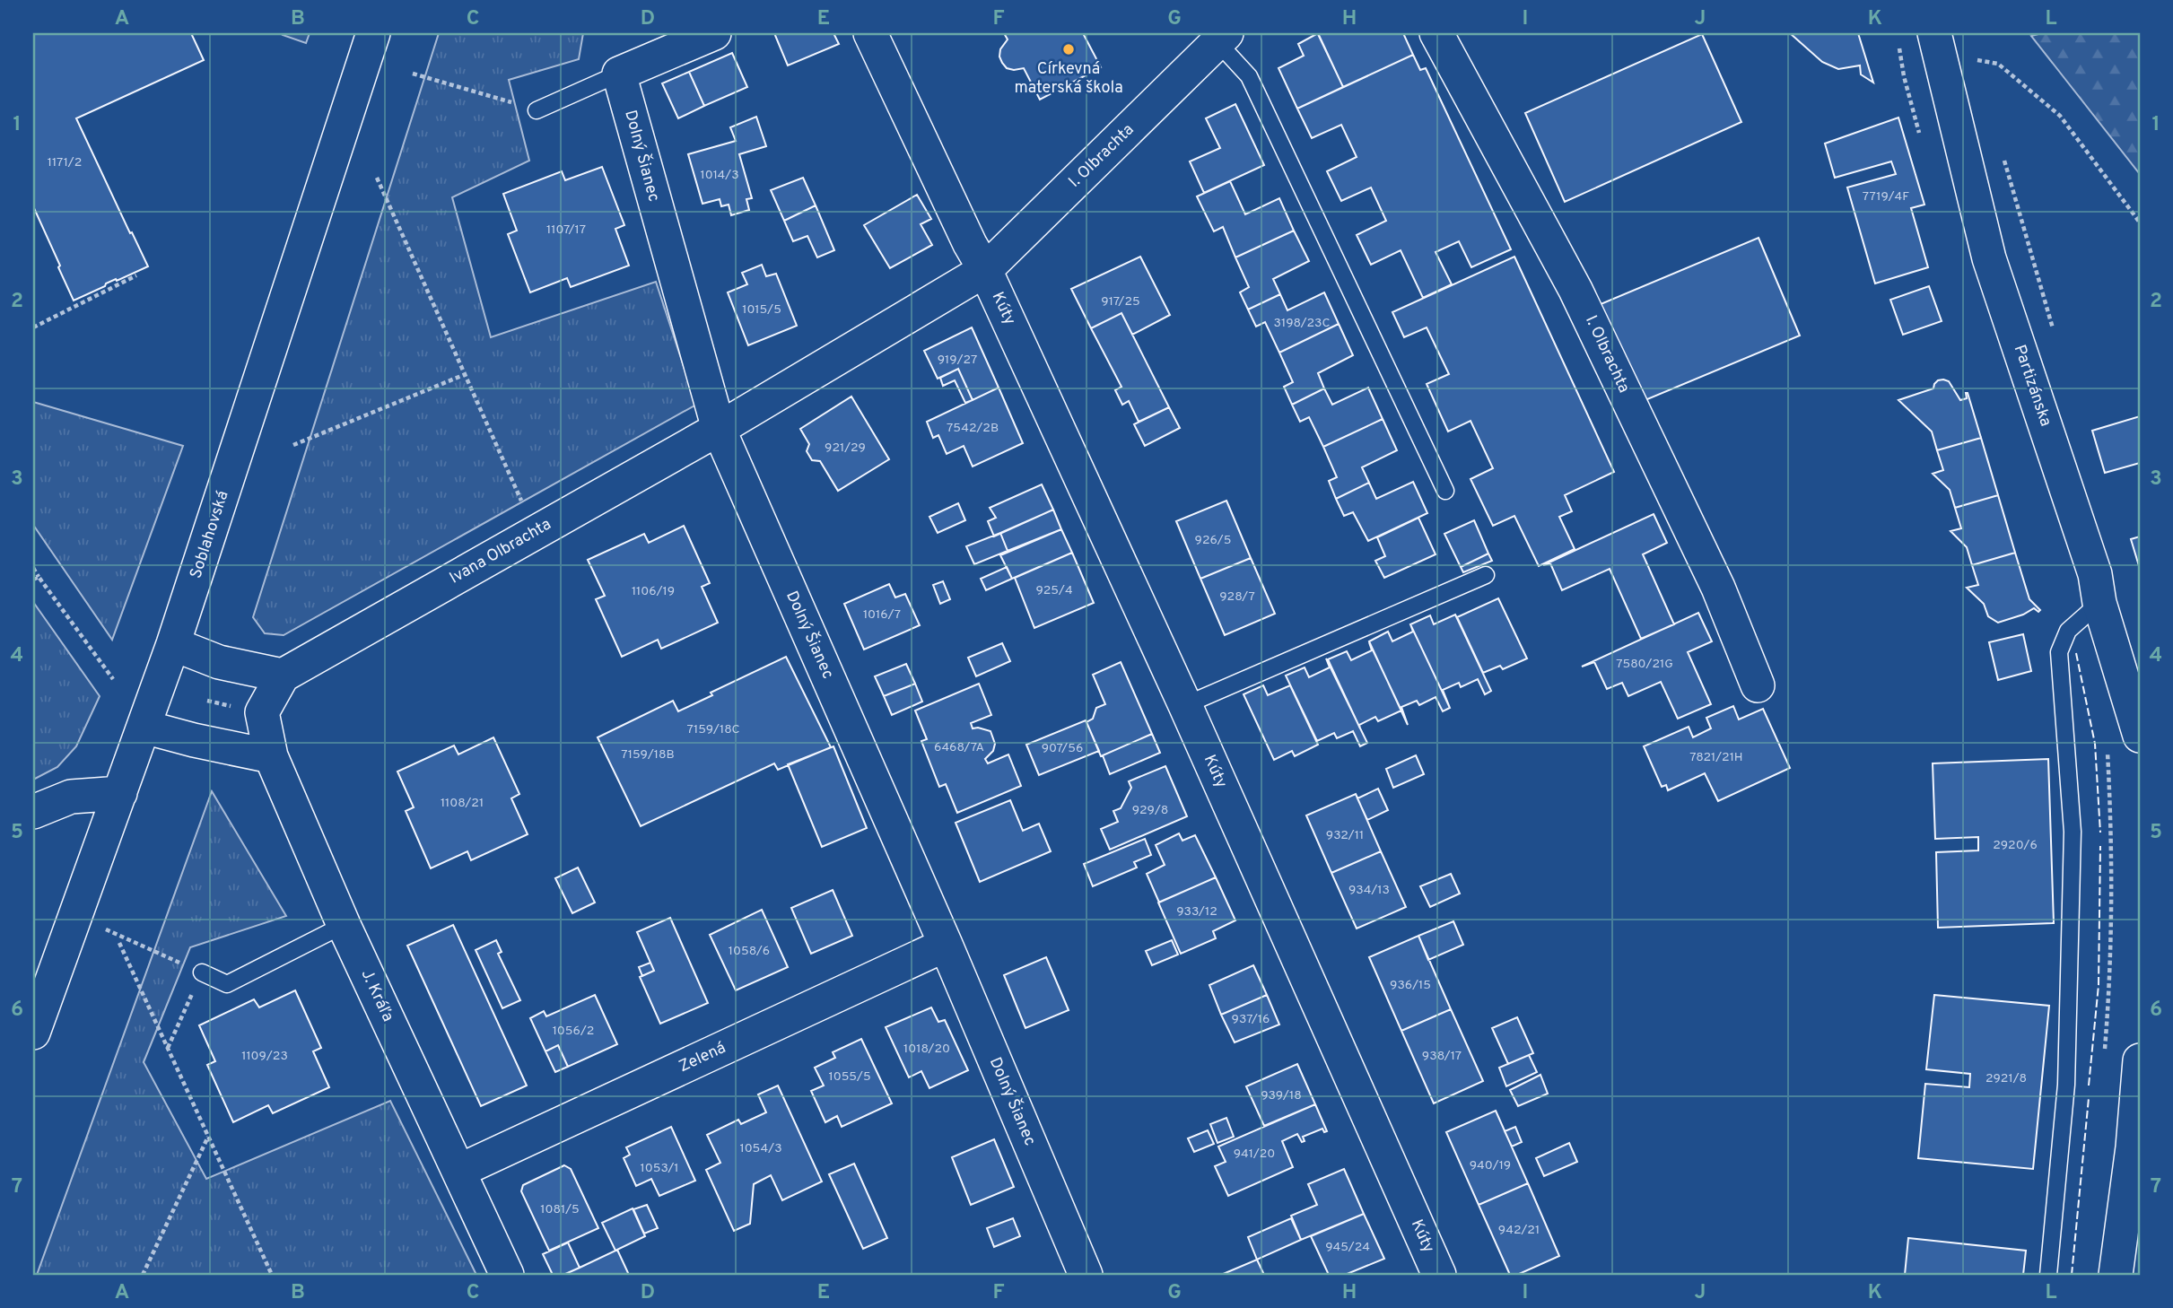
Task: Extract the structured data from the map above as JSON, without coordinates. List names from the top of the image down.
{
  "streets": {
    "street": [
      "Dolný Šianec",
      "I. Olbrachta",
      "Kúty",
      "Partizánska",
      "Soblahovská",
      "Ivana Olbrachta",
      "J. Kráľa",
      "Zelená"
    ]
  },
  "crossings": [
    ["Dolný Šianec", "I. Olbrachta"],
    ["Dolný Šianec", "Ivana Olbrachta"],
    ["Dolný Šianec", "Zelená"],
    ["I. Olbrachta", "Kúty"],
    ["I. Olbrachta", "Ivana Olbrachta"],
    ["Ivana Olbrachta", "J. Kráľa"],
    ["J. Kráľa", "Zelená"]
  ],
  "places": ["Církevná materská škola"],
  "house_numbers": [
    "1171/2",
    "1014/3",
    "7719/4F",
    "1107/17",
    "917/25",
    "1015/5",
    "3198/23C",
    "919/27",
    "7542/2B",
    "921/29",
    "926/5",
    "925/4",
    "1106/19",
    "928/7",
    "1016/7",
    "7580/21G",
    "7159/18C",
    "6468/7A",
    "907/56",
    "7159/18B",
    "7821/21H",
    "1108/21",
    "929/8",
    "932/11",
    "2920/6",
    "934/13",
    "933/12",
    "1058/6",
    "936/15",
    "937/16",
    "1056/2",
    "1018/20",
    "1109/23",
    "938/17",
    "1055/5",
    "2921/8",
    "939/18",
    "1054/3",
    "941/20",
    "940/19",
    "1053/1",
    "1081/5",
    "942/21",
    "945/24"
  ],
  "grid": {
    "columns": [
      "A",
      "B",
      "C",
      "D",
      "E",
      "F",
      "G",
      "H",
      "I",
      "J",
      "K",
      "L"
    ],
    "rows": [
      "1",
      "2",
      "3",
      "4",
      "5",
      "6",
      "7"
    ]
  }
}
